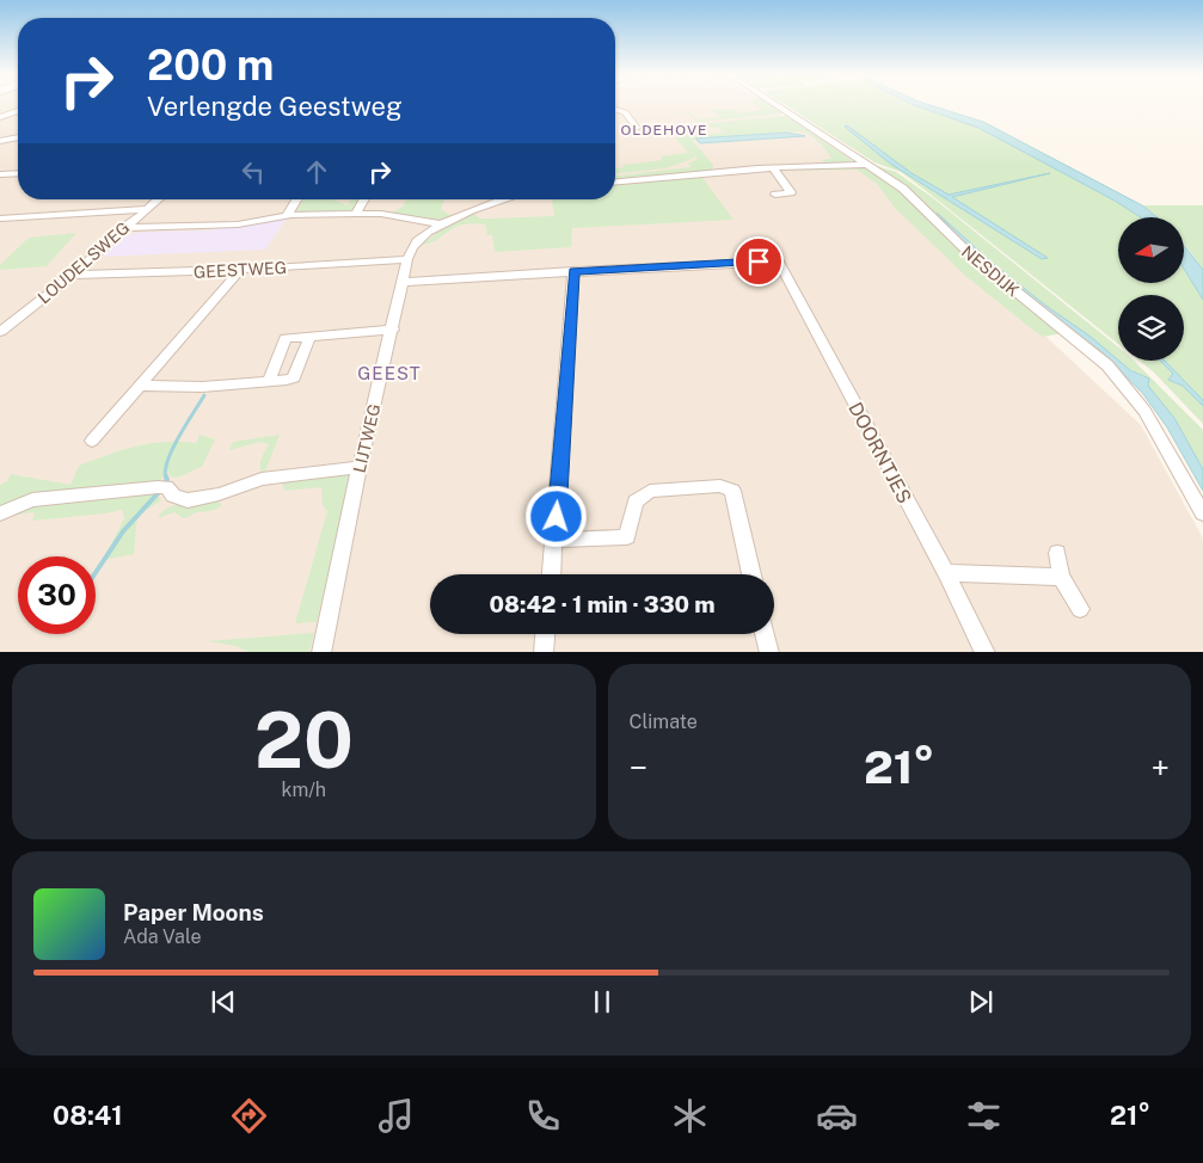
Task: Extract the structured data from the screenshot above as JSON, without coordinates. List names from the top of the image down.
{
  "streets": {
    "street": [
      "LOUDELSWEG",
      "GEESTWEG",
      "NESDIJK",
      "LIJTWEG",
      "DOORNTJES"
    ]
  },
  "crossings": [
    ["LOUDELSWEG", "GEESTWEG"],
    ["GEESTWEG", "LIJTWEG"]
  ],
  "districts": ["OLDEHOVE", "GEEST"],
  "north": "left",
  "page": {
    "turn": ["200 m", "Verlengde Geestweg"],
    "limit": "30",
    "trip": "08:42 · 1 min · 330 m",
    "tile": [
      ["20", "km/h"],
      "Climate"
    ],
    "heat": ["−", "21°", "+"],
    "song": ["Paper Moons", "Ada Vale"],
    "tabs": ["08:41", "21°"]
  }
}
